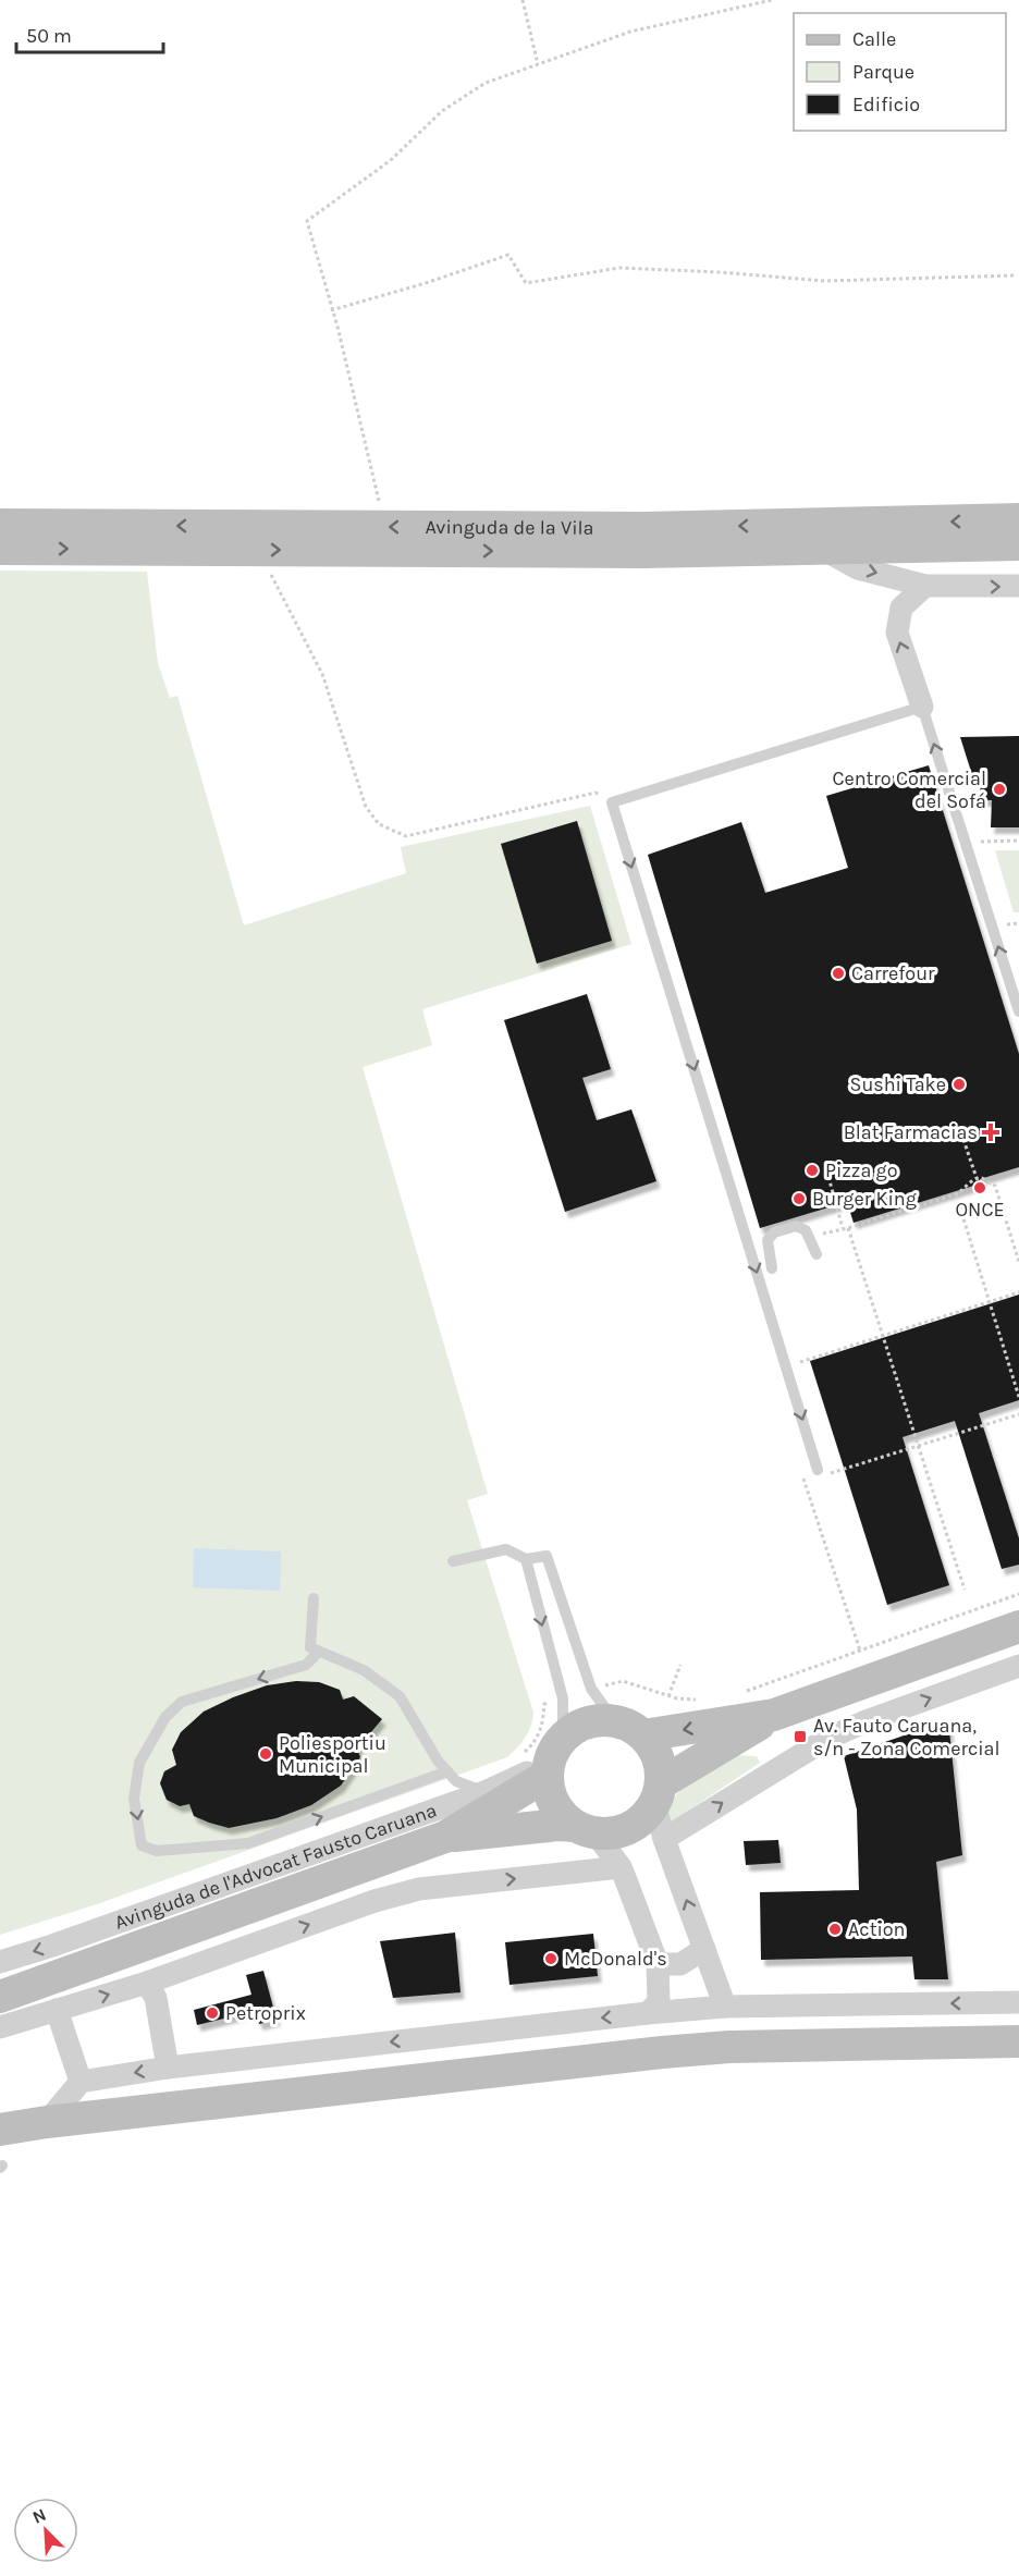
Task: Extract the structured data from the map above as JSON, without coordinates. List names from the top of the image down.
{
  "streets": {
    "street": ["Avinguda de la Vila", "Avinguda de l'Advocat Fausto Caruana"]
  },
  "places": {
    "other": [
      "Centro Comercial del Sofá",
      "Carrefour",
      "Sushi Take",
      "Pizza go",
      "ONCE",
      "Burger King",
      "Poliesportiu Municipal",
      "Action",
      "McDonald's",
      "Petroprix"
    ],
    "health": ["Blat Farmacias"],
    "transit": ["Av. Fauto Caruana, s/n - Zona Comercial"]
  },
  "legend": ["Calle", "Parque", "Edificio"],
  "scale_bar": "50 m",
  "north": "top left"
}
